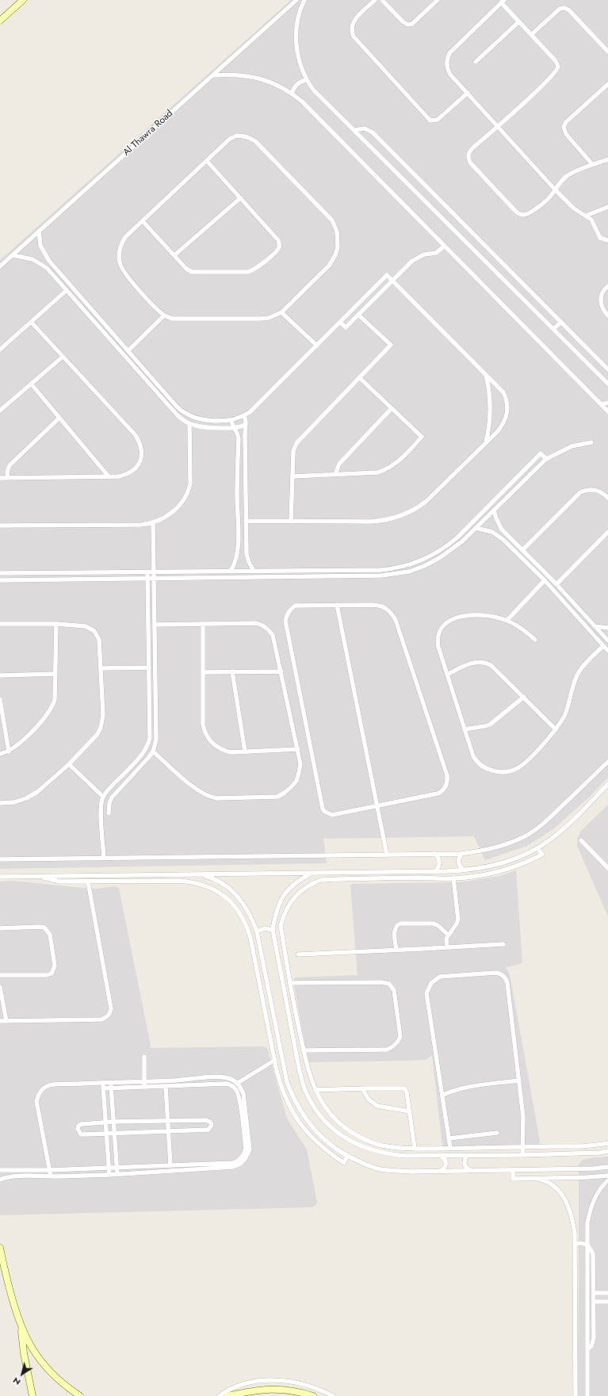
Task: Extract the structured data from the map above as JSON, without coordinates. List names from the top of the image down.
{
  "streets": {
    "street": ["Al Thawra Road"]
  },
  "north": "bottom left"
}
